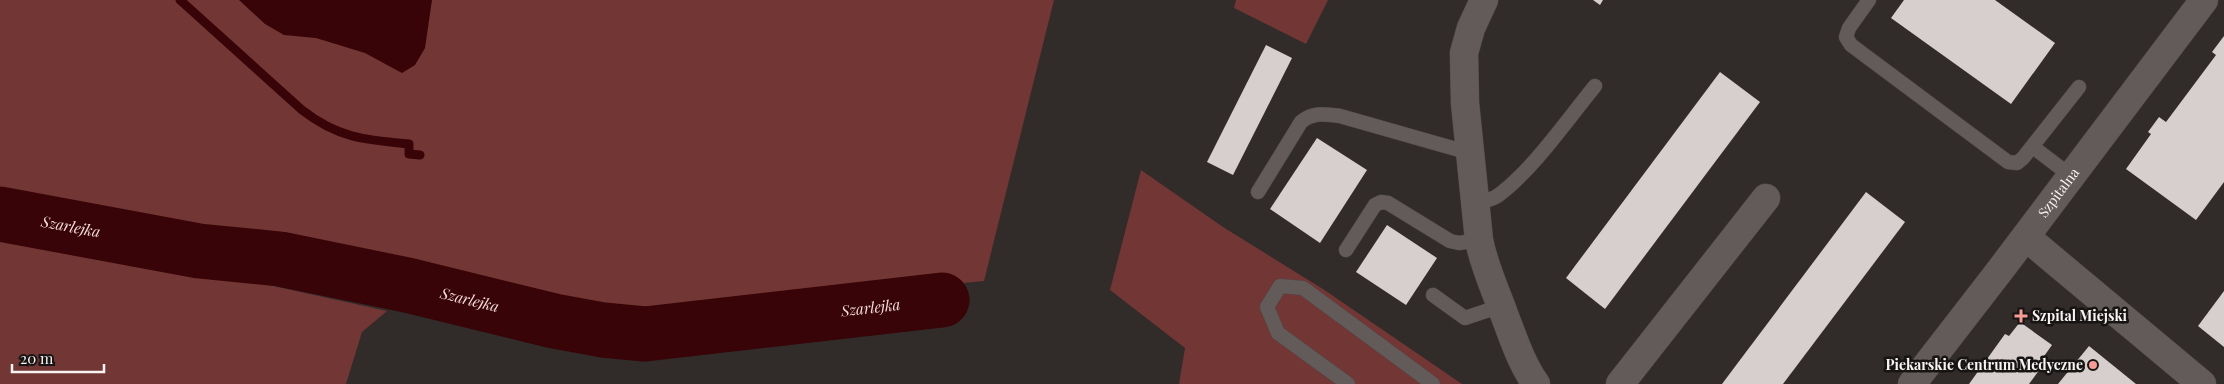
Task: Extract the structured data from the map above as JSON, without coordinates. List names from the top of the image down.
{
  "streets": {
    "street": ["Szpitalna"]
  },
  "water": ["Szarlejka"],
  "places": {
    "health": ["Szpital Miejski"],
    "other": ["Piekarskie Centrum Medyczne"]
  },
  "scale_bar": "20 m"
}
